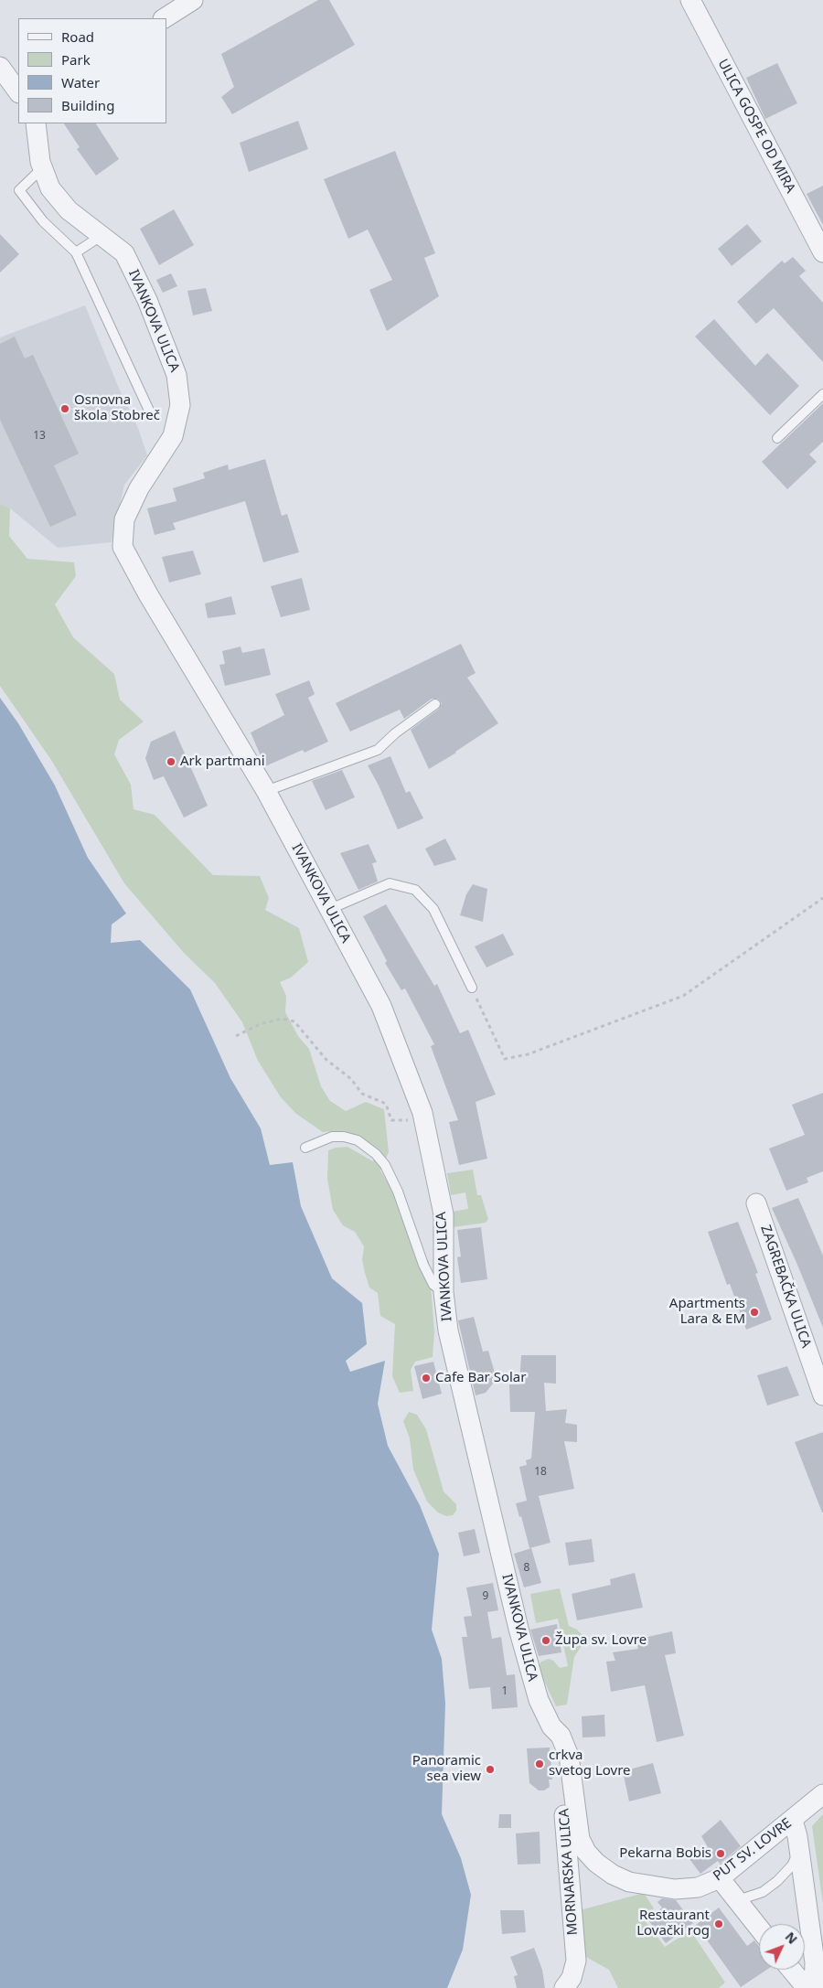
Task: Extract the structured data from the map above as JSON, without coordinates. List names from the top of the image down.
{
  "streets": {
    "street": [
      "ULICA GOSPE OD MIRA",
      "IVANKOVA ULICA",
      "ZAGREBAČKA ULICA",
      "PUT SV. LOVRE",
      "MORNARSKA ULICA"
    ]
  },
  "crossings": [
    ["IVANKOVA ULICA", "PUT SV. LOVRE"],
    ["PUT SV. LOVRE", "MORNARSKA ULICA"]
  ],
  "places": [
    "Osnovna škola Stobreč",
    "Ark partmani",
    "Apartments Lara & EM",
    "Cafe Bar Solar",
    "Župa sv. Lovre",
    "crkva svetog Lovre",
    "Panoramic sea view",
    "Pekarna Bobis",
    "Restaurant Lovački rog"
  ],
  "house_numbers": [
    "13",
    "18",
    "8",
    "9",
    "1"
  ],
  "legend": [
    "Road",
    "Park",
    "Water",
    "Building"
  ],
  "north": "top right"
}
